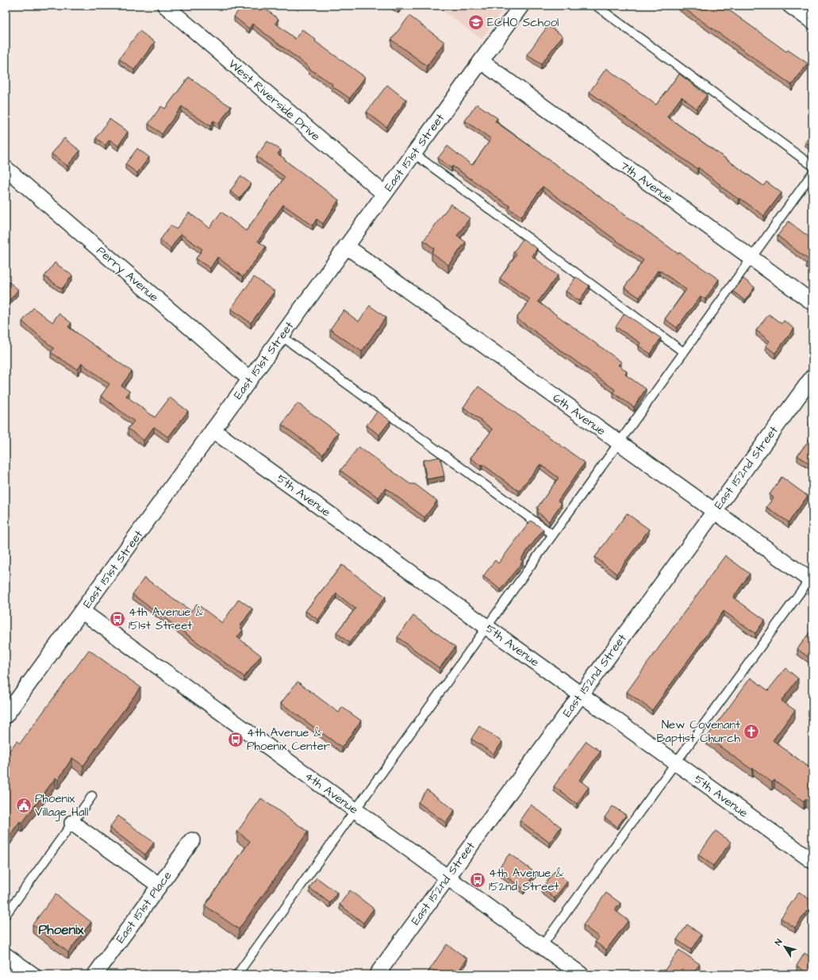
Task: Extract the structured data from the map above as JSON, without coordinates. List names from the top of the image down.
{
  "streets": {
    "street": [
      "West Riverside Drive",
      "East 151st Street",
      "7th Avenue",
      "Perry Avenue",
      "6th Avenue",
      "East 152nd Street",
      "5th Avenue",
      "4th Avenue",
      "East 151st Place"
    ]
  },
  "crossings": [
    ["West Riverside Drive", "East 151st Street"],
    ["East 151st Street", "7th Avenue"],
    ["East 151st Street", "Perry Avenue"],
    ["East 151st Street", "6th Avenue"],
    ["East 151st Street", "5th Avenue"],
    ["East 151st Street", "4th Avenue"],
    ["6th Avenue", "East 152nd Street"],
    ["East 152nd Street", "5th Avenue"],
    ["East 152nd Street", "4th Avenue"]
  ],
  "districts": ["Phoenix"],
  "places": {
    "school or university": ["ECHO School"],
    "bus stop": ["4th Avenue & 151st Street", "4th Avenue & Phoenix Center", "4th Avenue & 152nd Street"],
    "church": ["New Covenant Baptist Church"],
    "public building": ["Phoenix Village Hall"]
  },
  "north": "top left"
}
